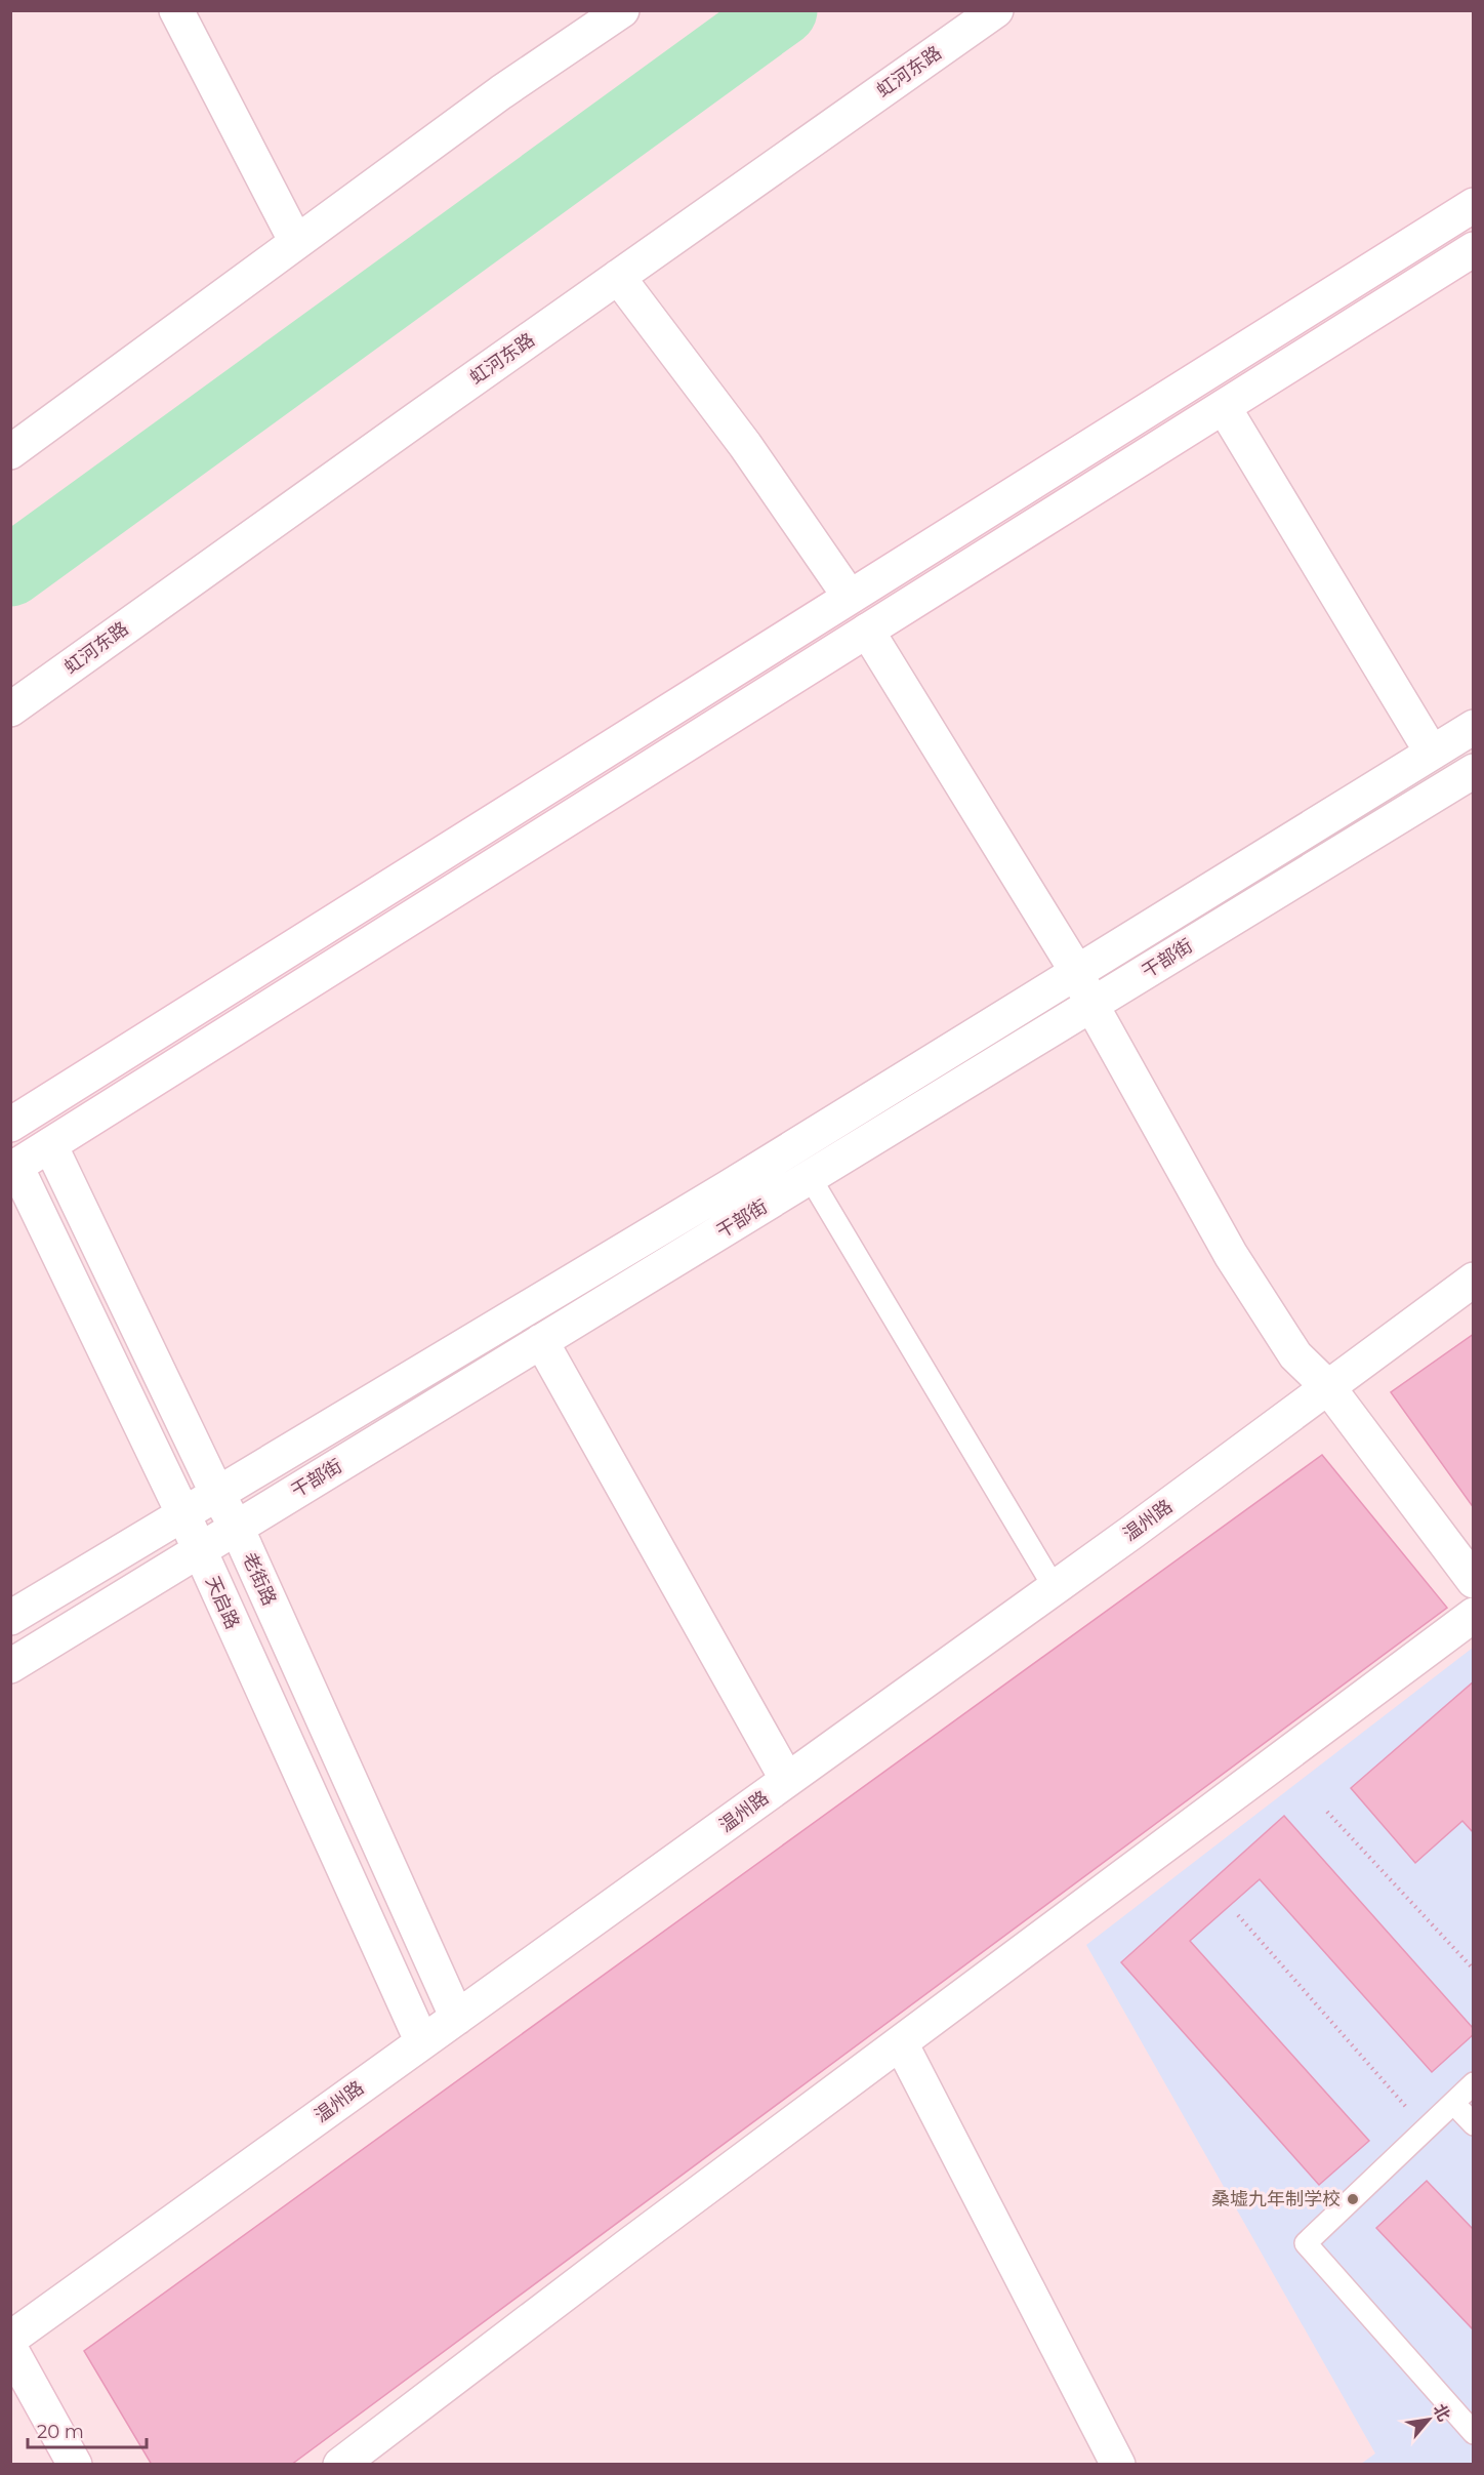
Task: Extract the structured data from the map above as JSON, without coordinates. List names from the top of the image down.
{
  "streets": {
    "street": [
      "虹河东路",
      "干部街",
      "温州路",
      "老街路",
      "天启路"
    ]
  },
  "crossings": [
    ["干部街", "老街路"],
    ["干部街", "天启路"],
    ["温州路", "老街路"],
    ["温州路", "天启路"]
  ],
  "places": ["桑墟九年制学校"],
  "scale_bar": "20 m",
  "north": "top right"
}
